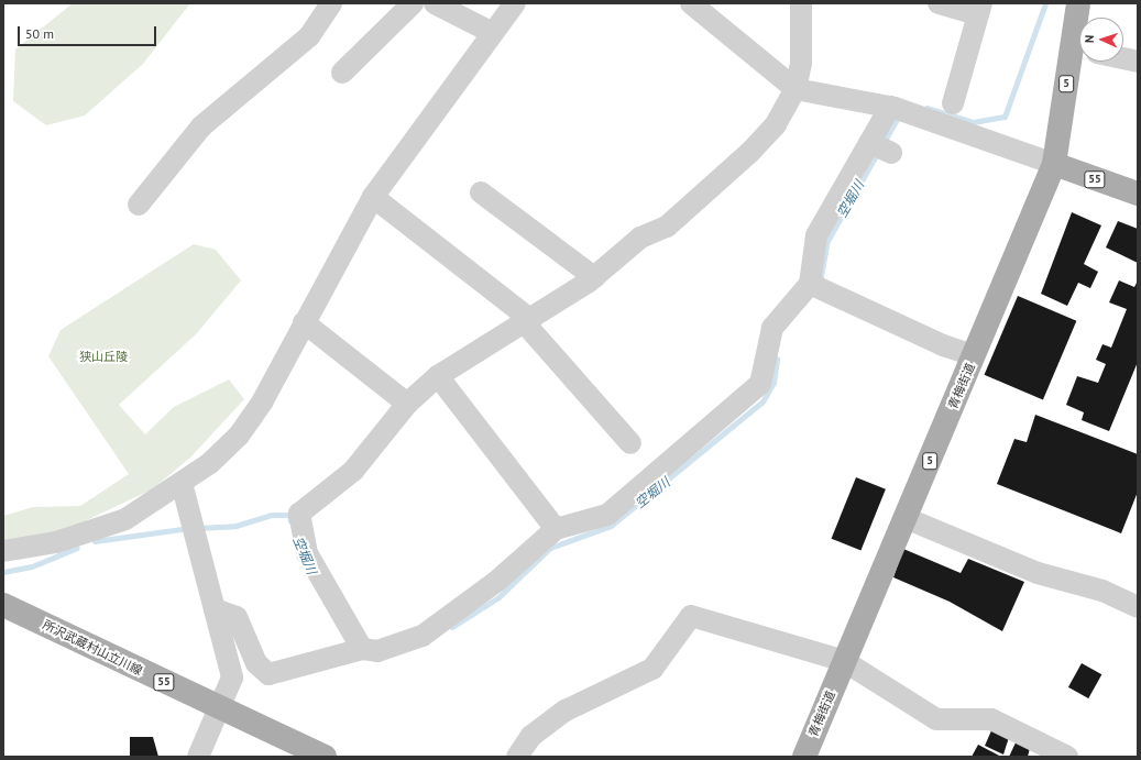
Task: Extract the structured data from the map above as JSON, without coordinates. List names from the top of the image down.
{
  "streets": {
    "main road": [
      "5",
      "55",
      "青梅街道",
      "所沢武蔵村山立川線"
    ]
  },
  "crossings": [
    ["55", "青梅街道"]
  ],
  "water": ["空堀川"],
  "parks": ["狭山丘陵"],
  "scale_bar": "50 m",
  "north": "left"
}
